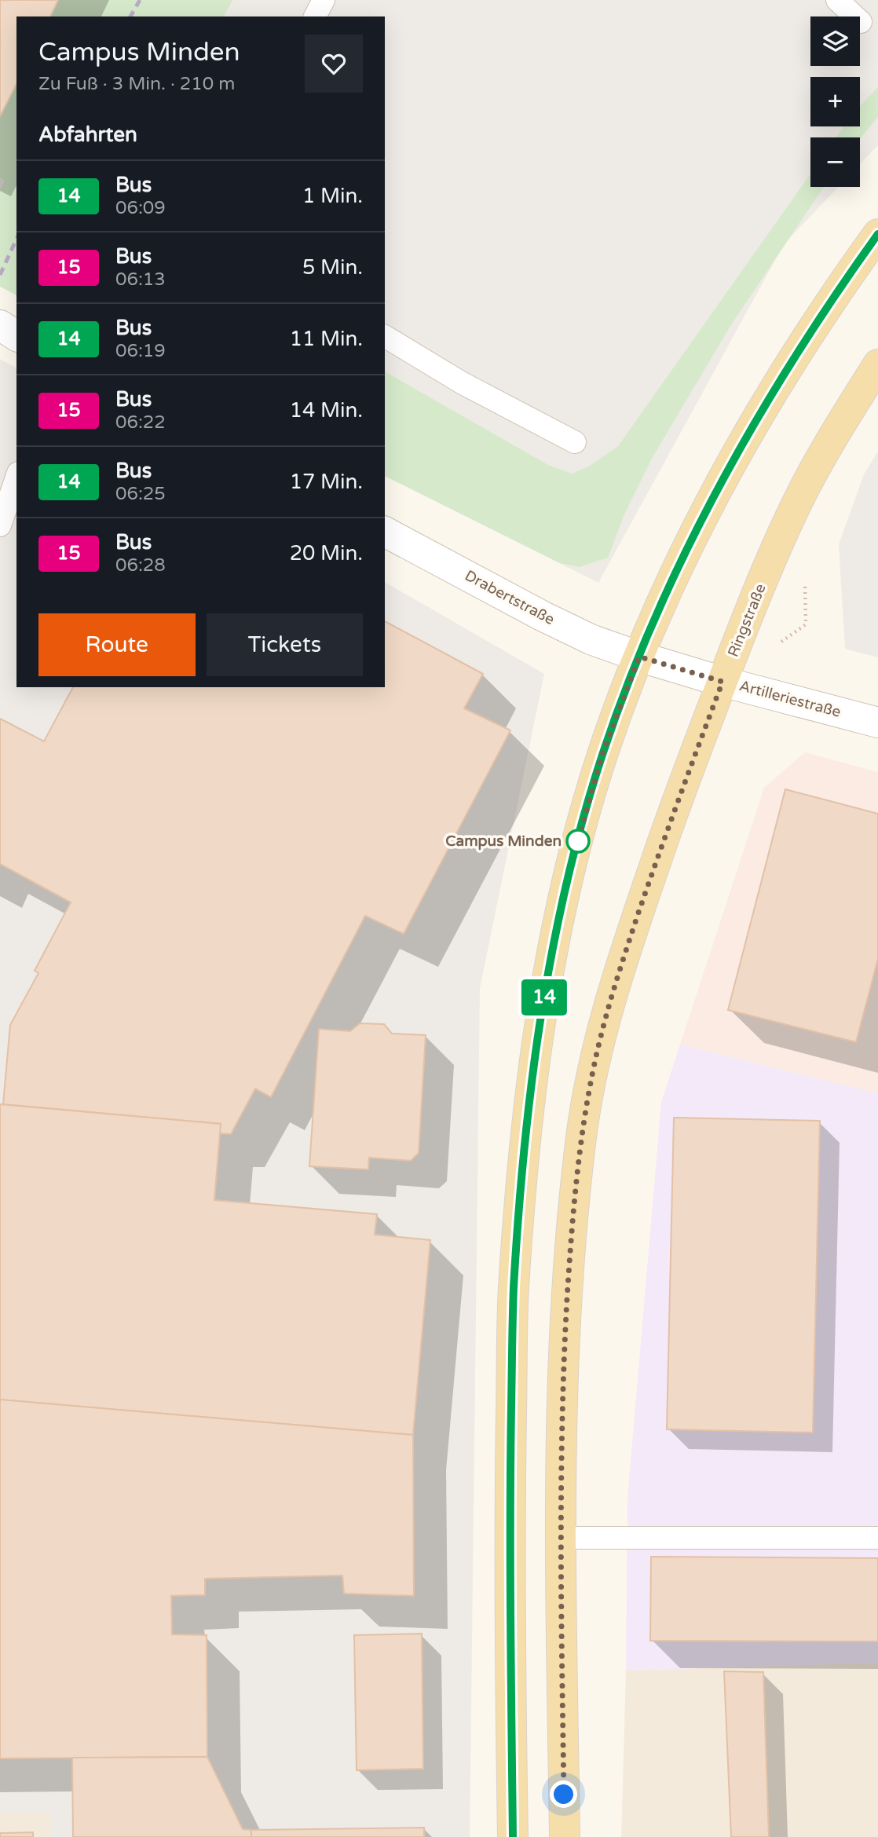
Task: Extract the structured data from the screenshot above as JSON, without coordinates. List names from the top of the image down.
{
  "streets": {
    "main road": ["Ringstraße"],
    "street": ["Drabertstraße", "Artilleriestraße"]
  },
  "crossings": [
    ["Drabertstraße", "Artilleriestraße"],
    ["Ringstraße", "Artilleriestraße"]
  ],
  "places": ["Campus Minden"],
  "lines": ["bus line 14"],
  "page": {
    "on_map": "14",
    "map_buttons": ["+", "−"],
    "heading": [
      ["Campus Minden", "Zu Fuß · 3 Min. · 210 m"],
      "Abfahrten"
    ],
    "list": [
      {
        "mark": "14",
        "name": "Bus",
        "note": "06:09",
        "value": "1 Min."
      },
      {
        "mark": "15",
        "name": "Bus",
        "note": "06:13",
        "value": "5 Min."
      },
      {
        "mark": "14",
        "name": "Bus",
        "note": "06:19",
        "value": "11 Min."
      },
      {
        "mark": "15",
        "name": "Bus",
        "note": "06:22",
        "value": "14 Min."
      },
      {
        "mark": "14",
        "name": "Bus",
        "note": "06:25",
        "value": "17 Min."
      },
      {
        "mark": "15",
        "name": "Bus",
        "note": "06:28",
        "value": "20 Min."
      }
    ],
    "buttons": ["Route", "Tickets"]
  }
}
